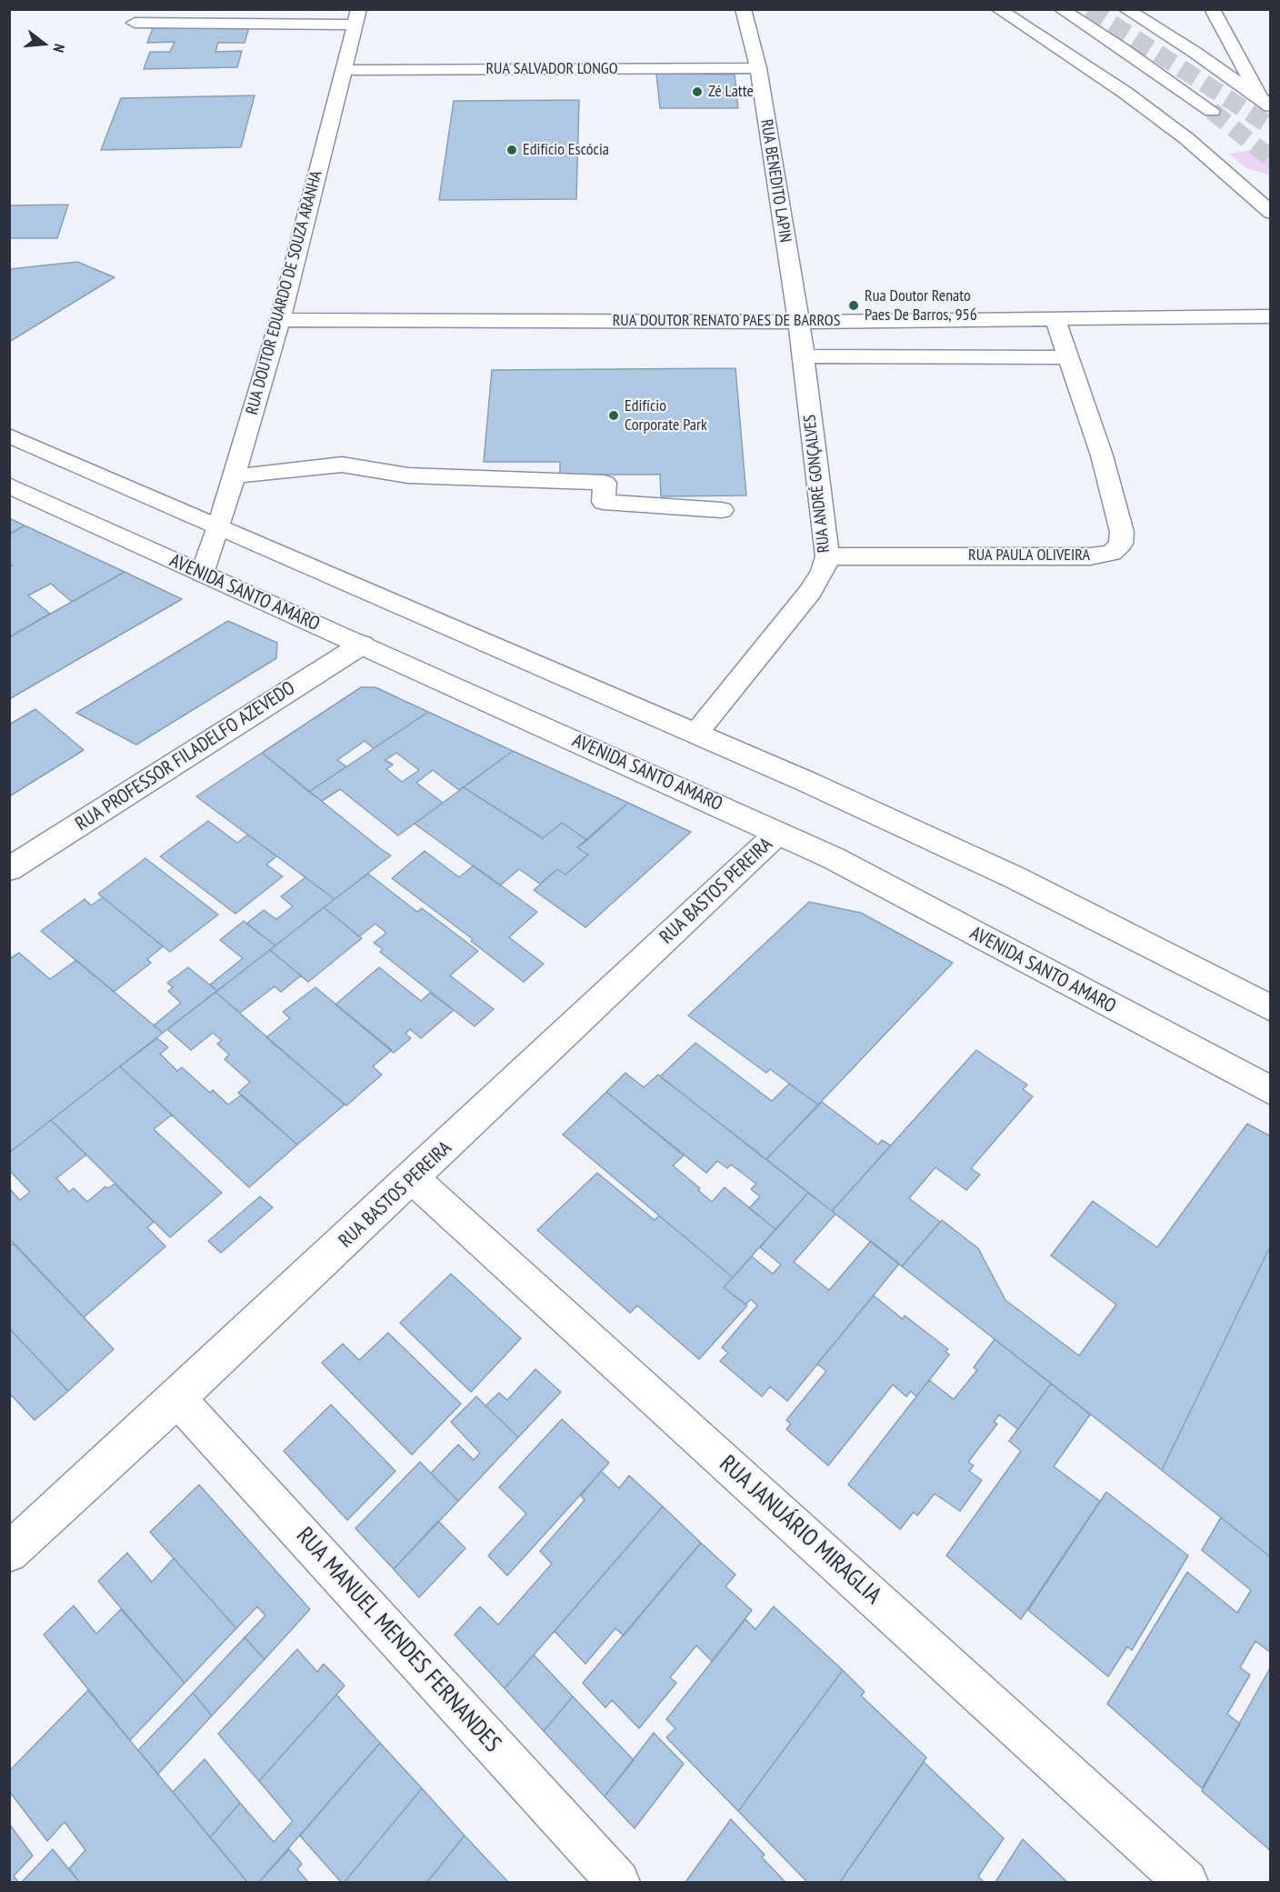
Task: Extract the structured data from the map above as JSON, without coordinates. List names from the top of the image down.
{
  "streets": {
    "main road": [
      "RUA SALVADOR LONGO",
      "RUA BENEDITO LAPIN",
      "RUA DOUTOR EDUARDO DE SOUZA ARANHA",
      "RUA DOUTOR RENATO PAES DE BARROS",
      "RUA ANDRÉ GONÇALVES",
      "RUA PAULA OLIVEIRA",
      "AVENIDA SANTO AMARO",
      "RUA PROFESSOR FILADELFO AZEVEDO",
      "RUA BASTOS PEREIRA",
      "RUA JANUÁRIO MIRAGLIA",
      "RUA MANUEL MENDES FERNANDES"
    ]
  },
  "crossings": [
    ["RUA SALVADOR LONGO", "RUA BENEDITO LAPIN"],
    ["RUA SALVADOR LONGO", "RUA DOUTOR EDUARDO DE SOUZA ARANHA"],
    ["RUA BENEDITO LAPIN", "RUA DOUTOR RENATO PAES DE BARROS"],
    ["RUA BENEDITO LAPIN", "RUA ANDRÉ GONÇALVES"],
    ["RUA DOUTOR EDUARDO DE SOUZA ARANHA", "RUA DOUTOR RENATO PAES DE BARROS"],
    ["RUA DOUTOR EDUARDO DE SOUZA ARANHA", "AVENIDA SANTO AMARO"],
    ["RUA DOUTOR RENATO PAES DE BARROS", "RUA ANDRÉ GONÇALVES"],
    ["RUA DOUTOR RENATO PAES DE BARROS", "RUA PAULA OLIVEIRA"],
    ["RUA ANDRÉ GONÇALVES", "RUA PAULA OLIVEIRA"],
    ["AVENIDA SANTO AMARO", "RUA PROFESSOR FILADELFO AZEVEDO"],
    ["AVENIDA SANTO AMARO", "RUA BASTOS PEREIRA"],
    ["RUA BASTOS PEREIRA", "RUA JANUÁRIO MIRAGLIA"],
    ["RUA BASTOS PEREIRA", "RUA MANUEL MENDES FERNANDES"]
  ],
  "places": [
    "Zé Latte",
    "Edifício Escócia",
    "Rua Doutor Renato Paes De Barros, 956",
    "Edifício Corporate Park"
  ],
  "north": "right"
}
